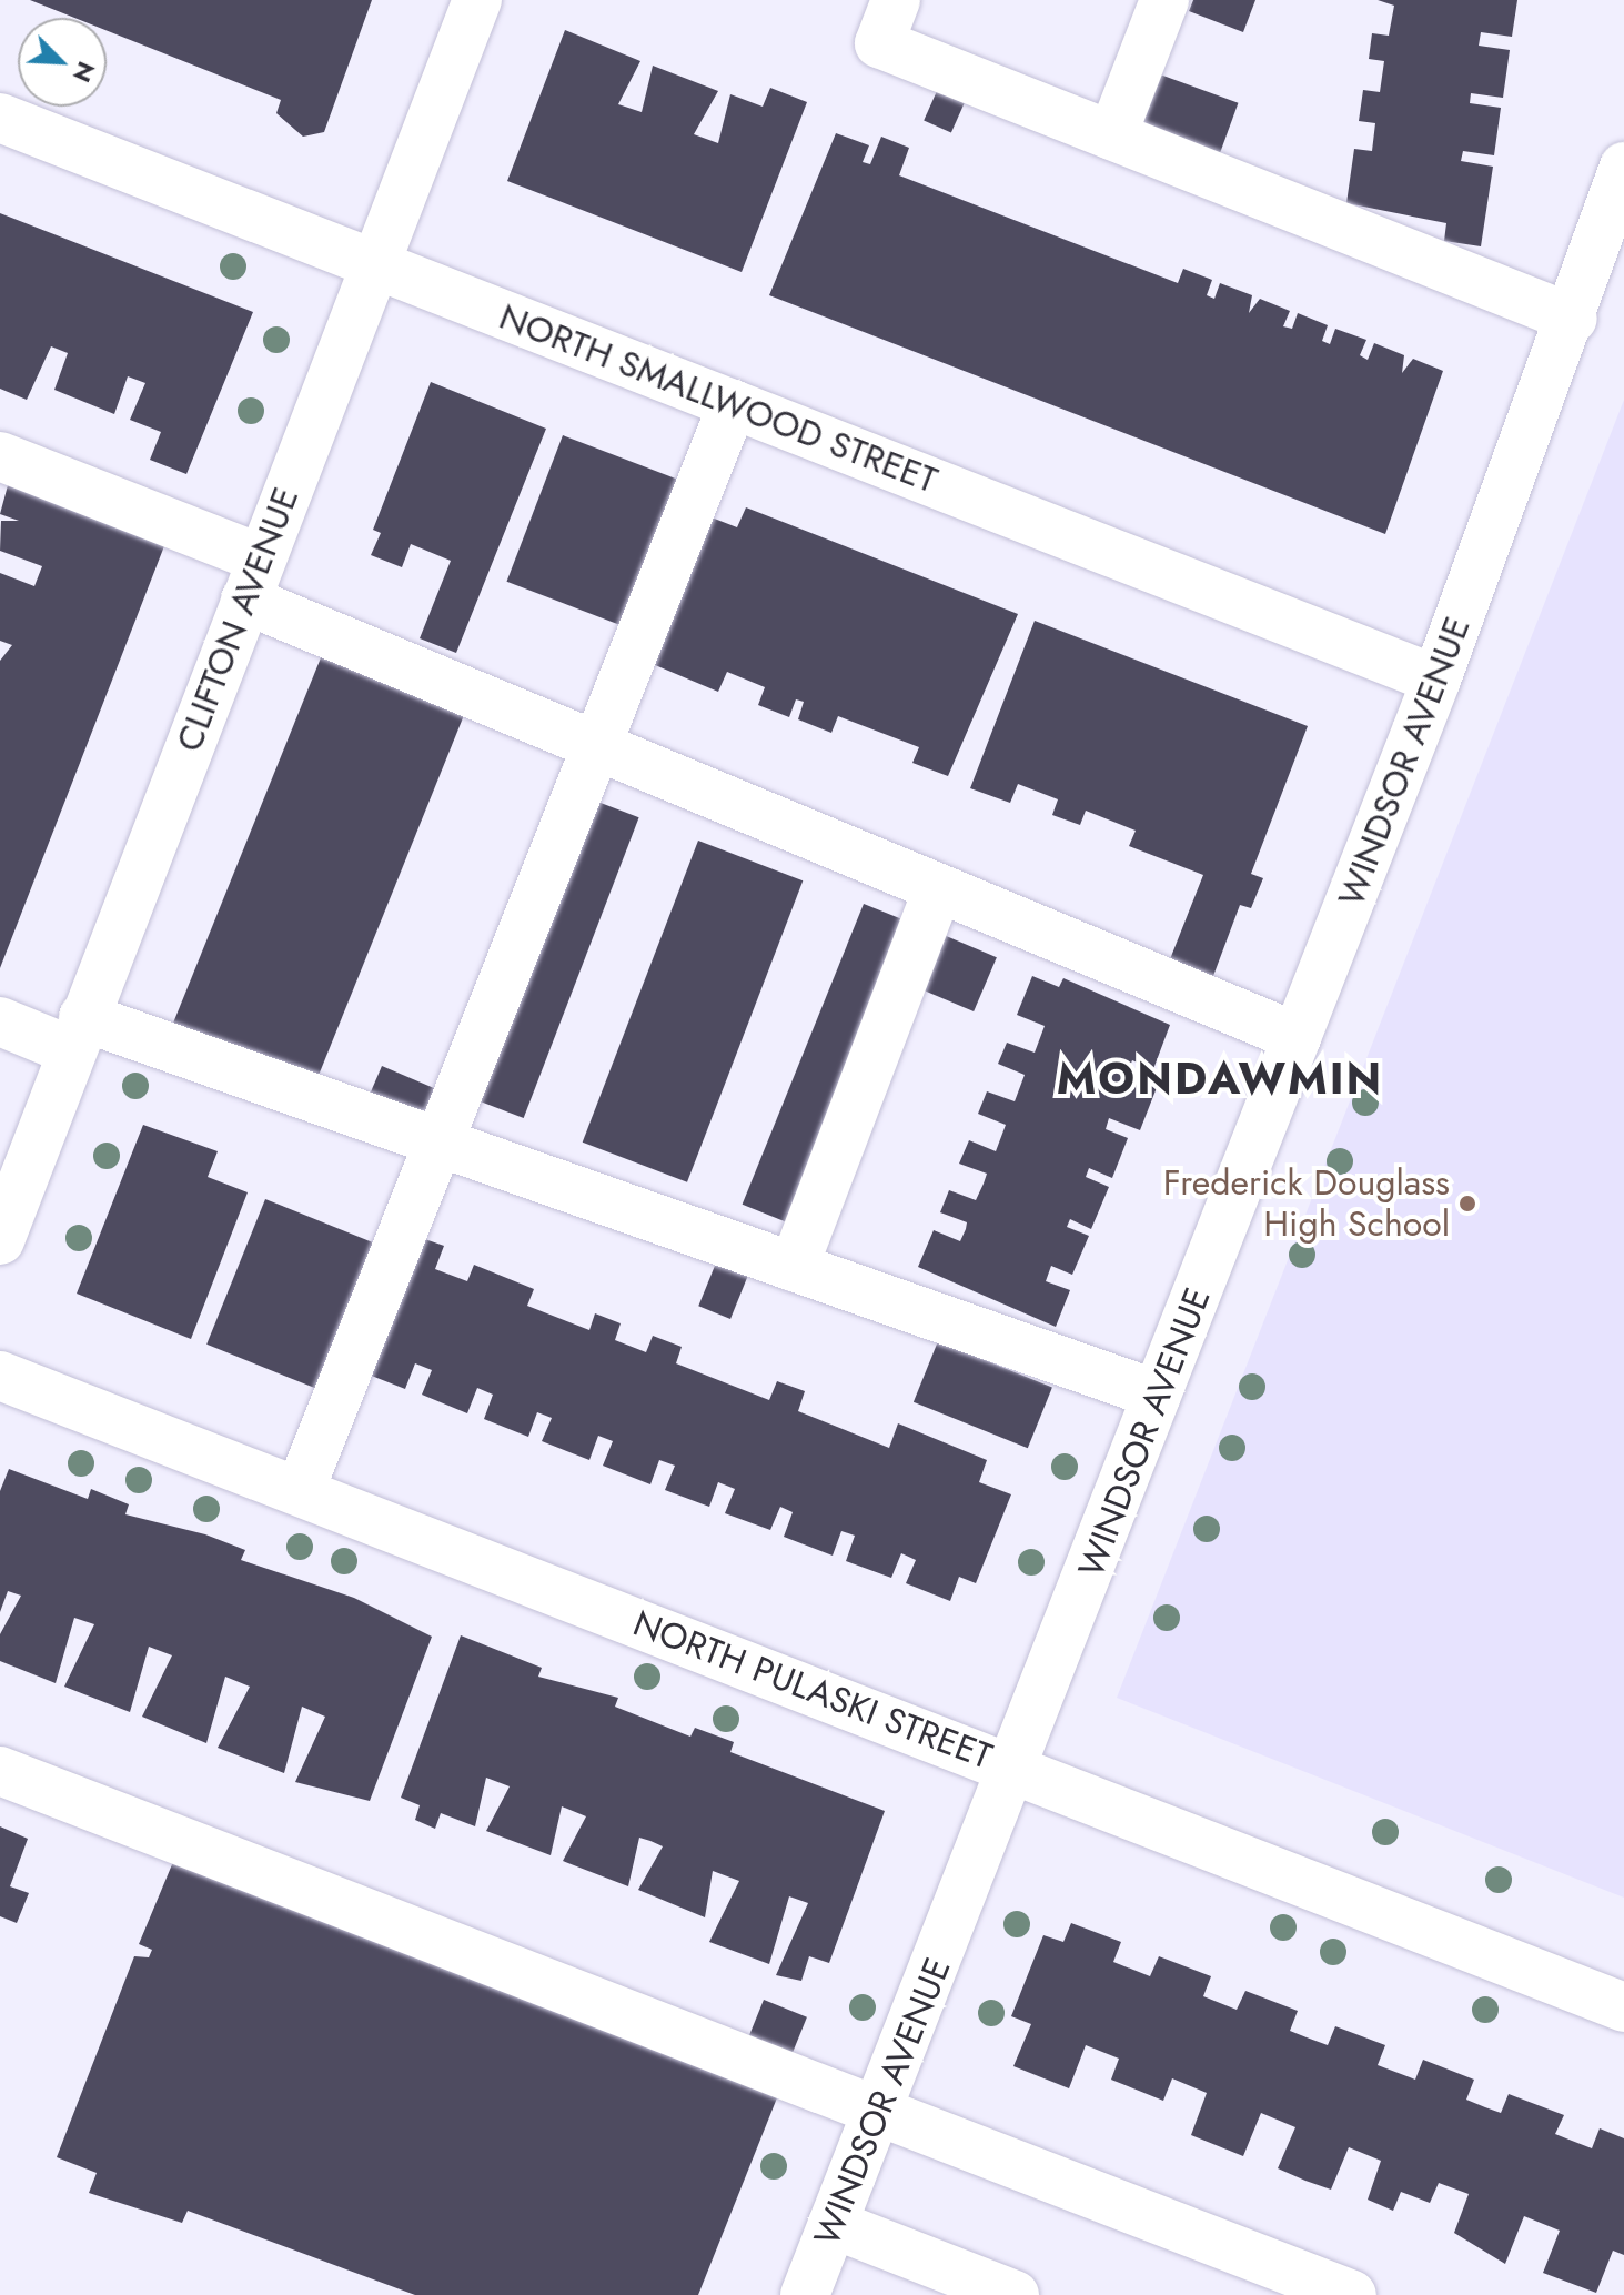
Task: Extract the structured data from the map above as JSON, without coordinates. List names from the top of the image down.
{
  "streets": {
    "street": [
      "NORTH SMALLWOOD STREET",
      "CLIFTON AVENUE",
      "WINDSOR AVENUE",
      "NORTH PULASKI STREET"
    ]
  },
  "crossings": [
    ["NORTH SMALLWOOD STREET", "CLIFTON AVENUE"],
    ["NORTH SMALLWOOD STREET", "WINDSOR AVENUE"],
    ["WINDSOR AVENUE", "NORTH PULASKI STREET"]
  ],
  "districts": ["MONDAWMIN"],
  "places": ["Frederick Douglass High School"],
  "north": "bottom right"
}
